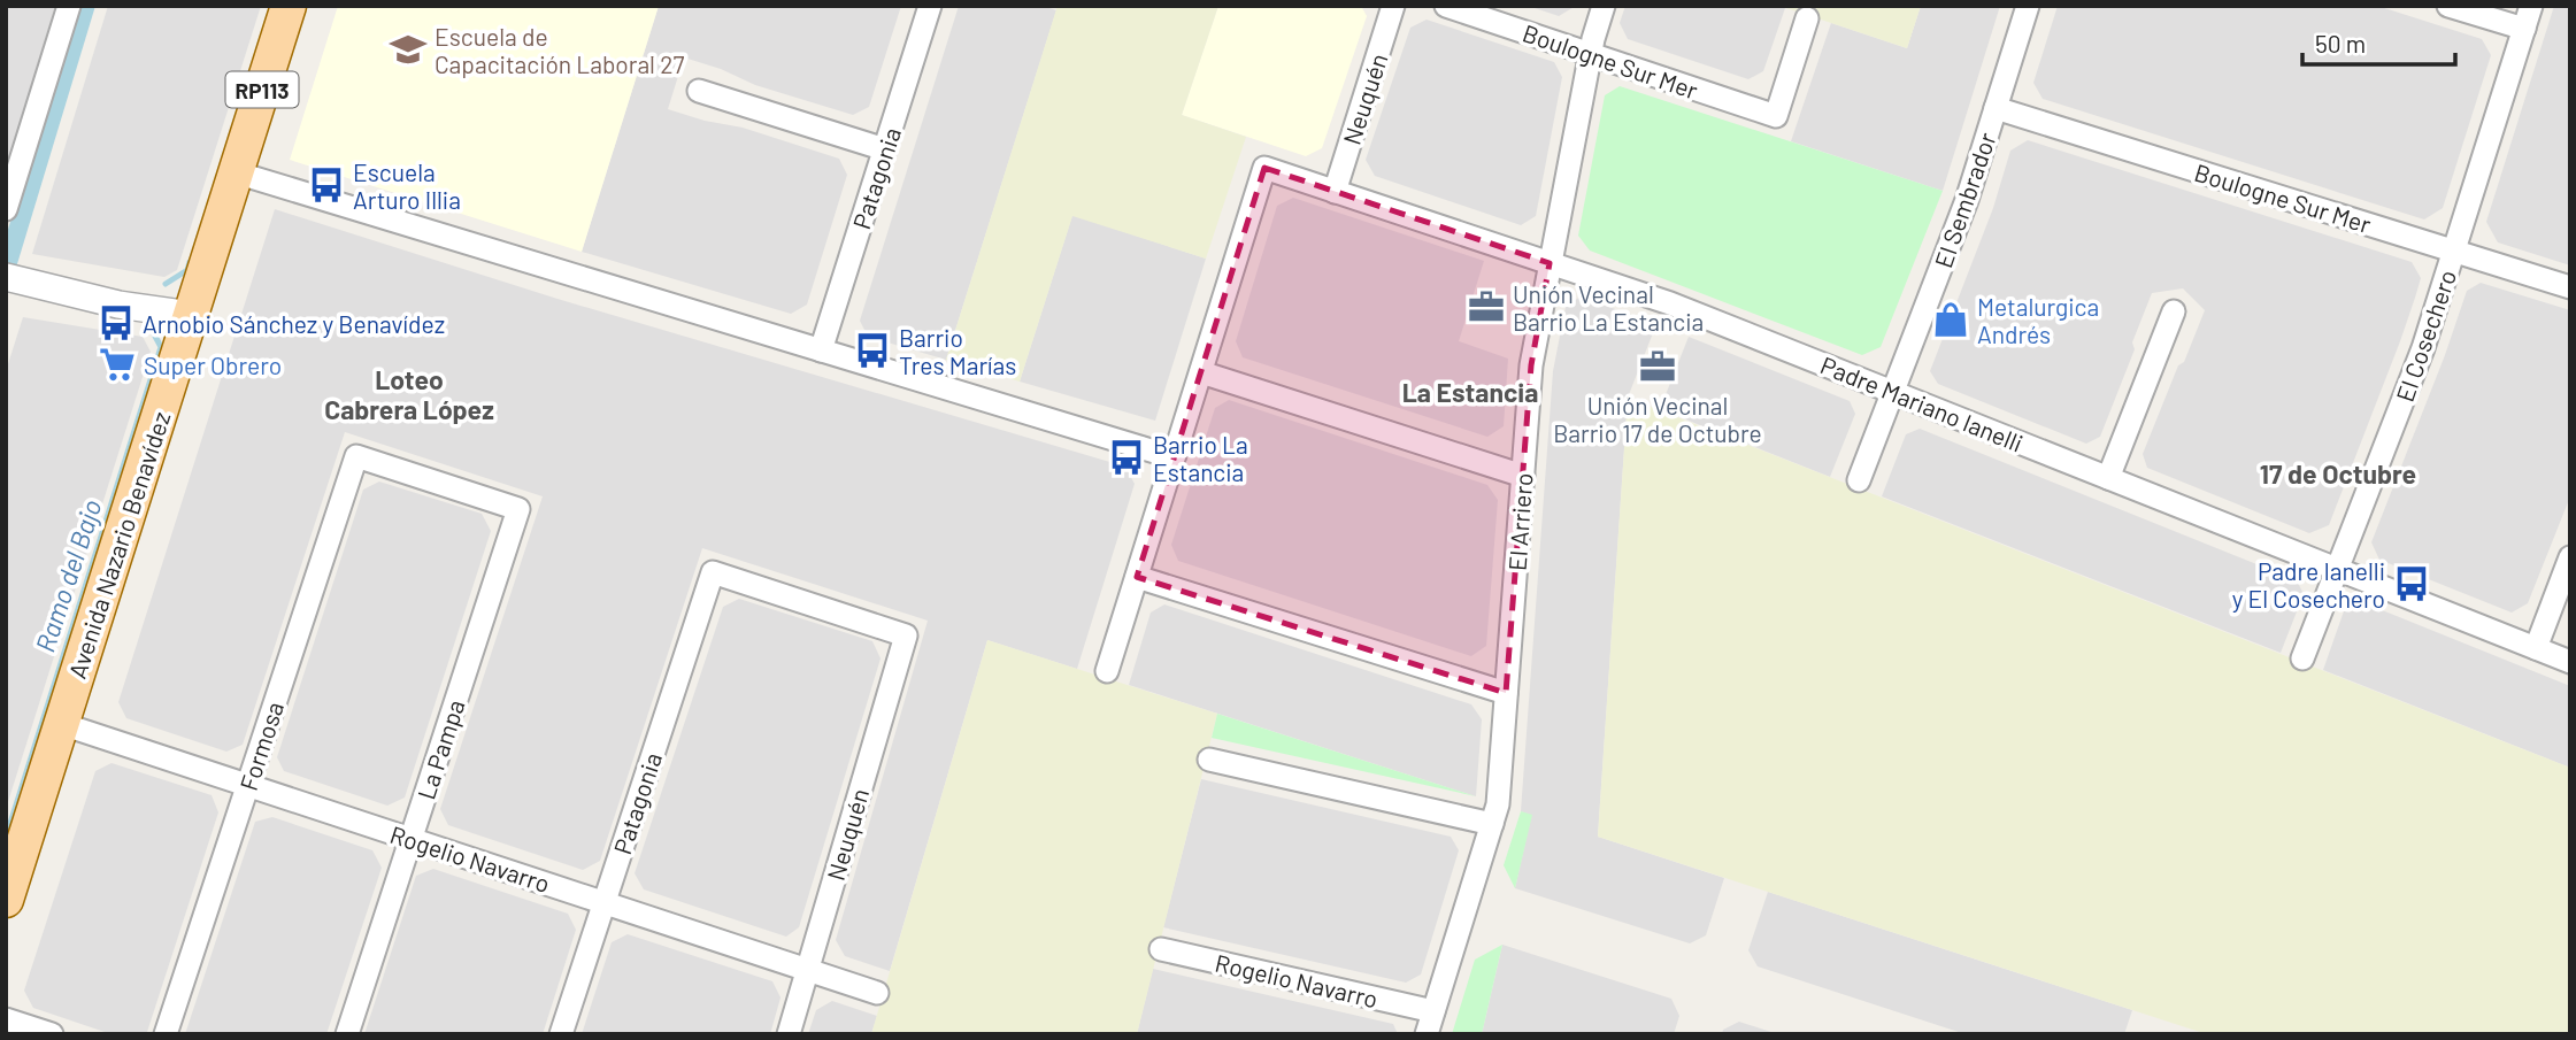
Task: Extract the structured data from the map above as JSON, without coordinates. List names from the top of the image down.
{
  "streets": {
    "main road": ["RP113", "Avenida Nazario Benavídez"],
    "street": [
      "Boulogne Sur Mer",
      "Neuquén",
      "Patagonia",
      "El Sembrador",
      "El Cosechero",
      "Padre Mariano Ianelli",
      "El Arriero",
      "Formosa",
      "La Pampa",
      "Rogelio Navarro"
    ]
  },
  "crossings": [
    ["Boulogne Sur Mer", "El Sembrador"],
    ["Boulogne Sur Mer", "El Cosechero"],
    ["Boulogne Sur Mer", "El Arriero"],
    ["Neuquén", "Patagonia"],
    ["Neuquén", "Padre Mariano Ianelli"],
    ["Neuquén", "Rogelio Navarro"],
    ["Patagonia", "Rogelio Navarro"],
    ["El Sembrador", "Padre Mariano Ianelli"],
    ["El Cosechero", "Padre Mariano Ianelli"],
    ["Padre Mariano Ianelli", "El Arriero"],
    ["El Arriero", "Rogelio Navarro"],
    ["Avenida Nazario Benavídez", "Rogelio Navarro"],
    ["Formosa", "La Pampa"],
    ["Formosa", "Rogelio Navarro"],
    ["La Pampa", "Rogelio Navarro"]
  ],
  "districts": ["Loteo Cabrera López", "La Estancia", "17 de Octubre"],
  "water": ["Ramo del Bajo"],
  "places": {
    "school or university": ["Escuela de Capacitación Laboral 27"],
    "bus stop": [
      "Escuela Arturo Illia",
      "Arnobio Sánchez y Benavídez",
      "Barrio Tres Marías",
      "Barrio La Estancia",
      "Padre Ianelli y El Cosechero"
    ],
    "office": ["Unión Vecinal Barrio La Estancia", "Unión Vecinal Barrio 17 de Octubre"],
    "shop": ["Metalurgica Andrés"],
    "supermarket": ["Super Obrero"]
  },
  "scale_bar": "50 m"
}
